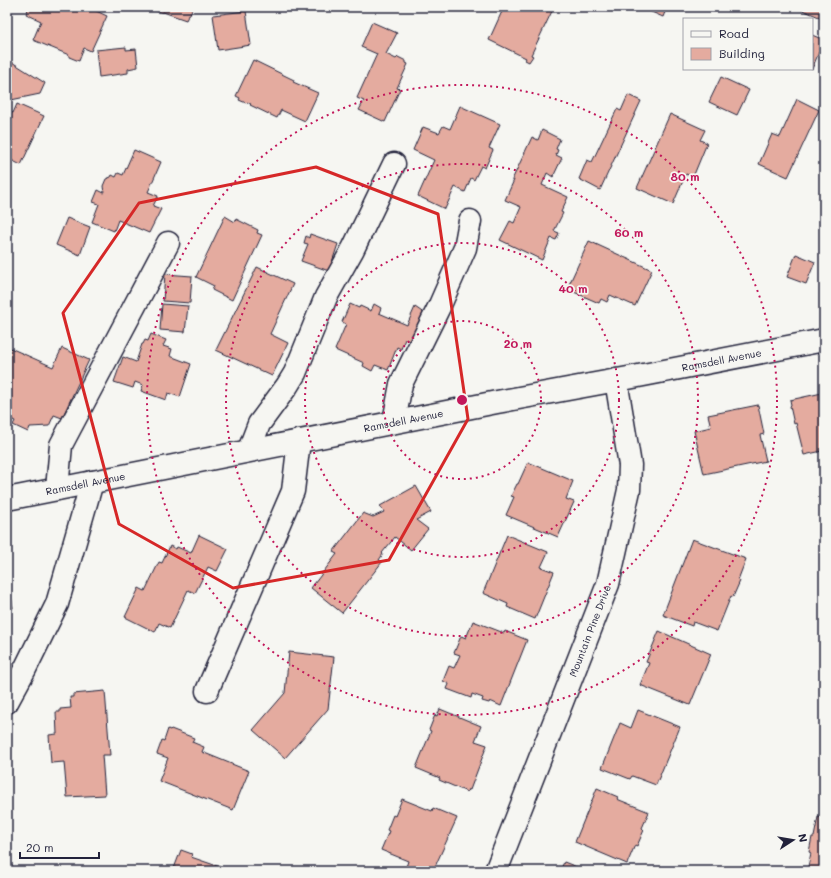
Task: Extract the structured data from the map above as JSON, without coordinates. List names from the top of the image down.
{
  "streets": {
    "street": ["Ramsdell Avenue", "Mountain Pine Drive"]
  },
  "crossings": [
    ["Ramsdell Avenue", "Mountain Pine Drive"]
  ],
  "legend": ["Road", "Building"],
  "scale_bar": "20 m",
  "north": "right",
  "rings": [
    "80 m",
    "60 m",
    "40 m",
    "20 m"
  ]
}
